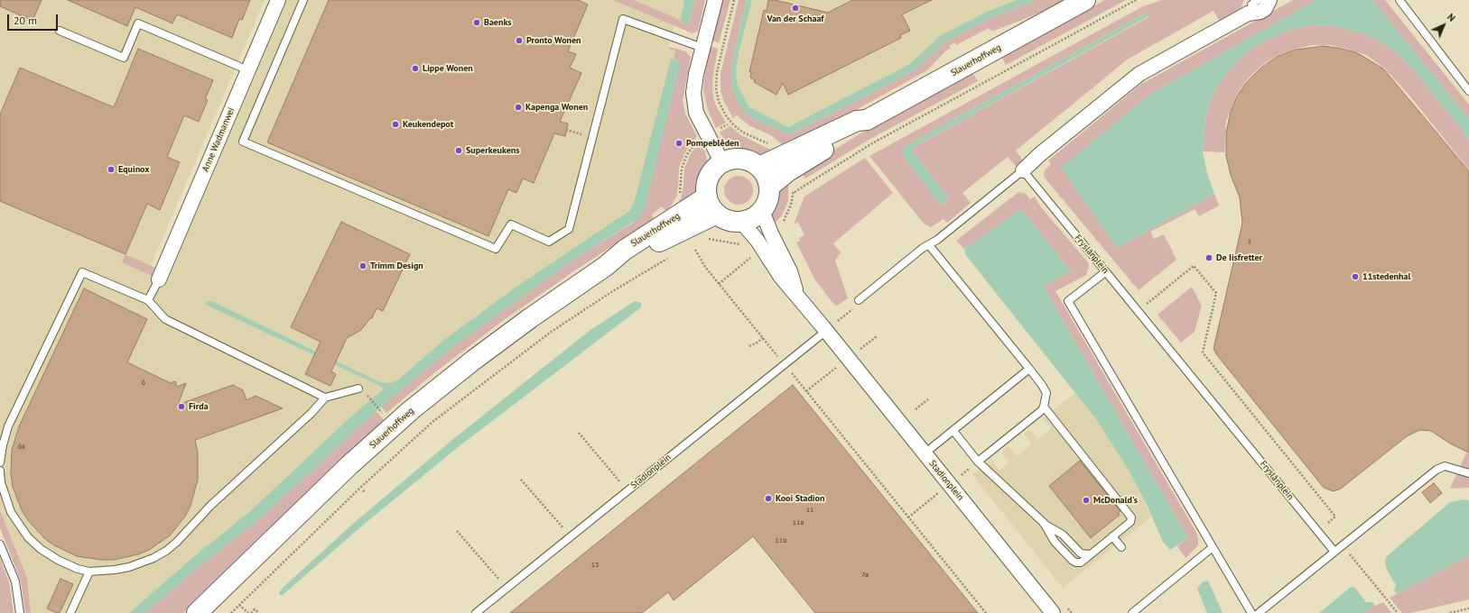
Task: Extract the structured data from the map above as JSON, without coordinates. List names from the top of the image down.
{
  "streets": {
    "main road": ["Slauerhoffweg"],
    "street": ["Anne Wadmanwei", "Stadionplein"],
    "lane": ["Fryslânplein"]
  },
  "crossings": [
    ["Slauerhoffweg", "Stadionplein"]
  ],
  "places": [
    "Van der Schaaf",
    "Baenks",
    "Pronto Wonen",
    "Lippe Wonen",
    "Kapenga Wonen",
    "Keukendepot",
    "Pompeblêden",
    "Superkeukens",
    "Equinox",
    "De Iisfretter",
    "Trimm Design",
    "11stedenhal",
    "Firda",
    "Kooi Stadion",
    "McDonald's"
  ],
  "house_numbers": [
    "1",
    "6",
    "6k",
    "11",
    "11a",
    "11b",
    "15",
    "7a"
  ],
  "scale_bar": "20 m",
  "north": "top right"
}
